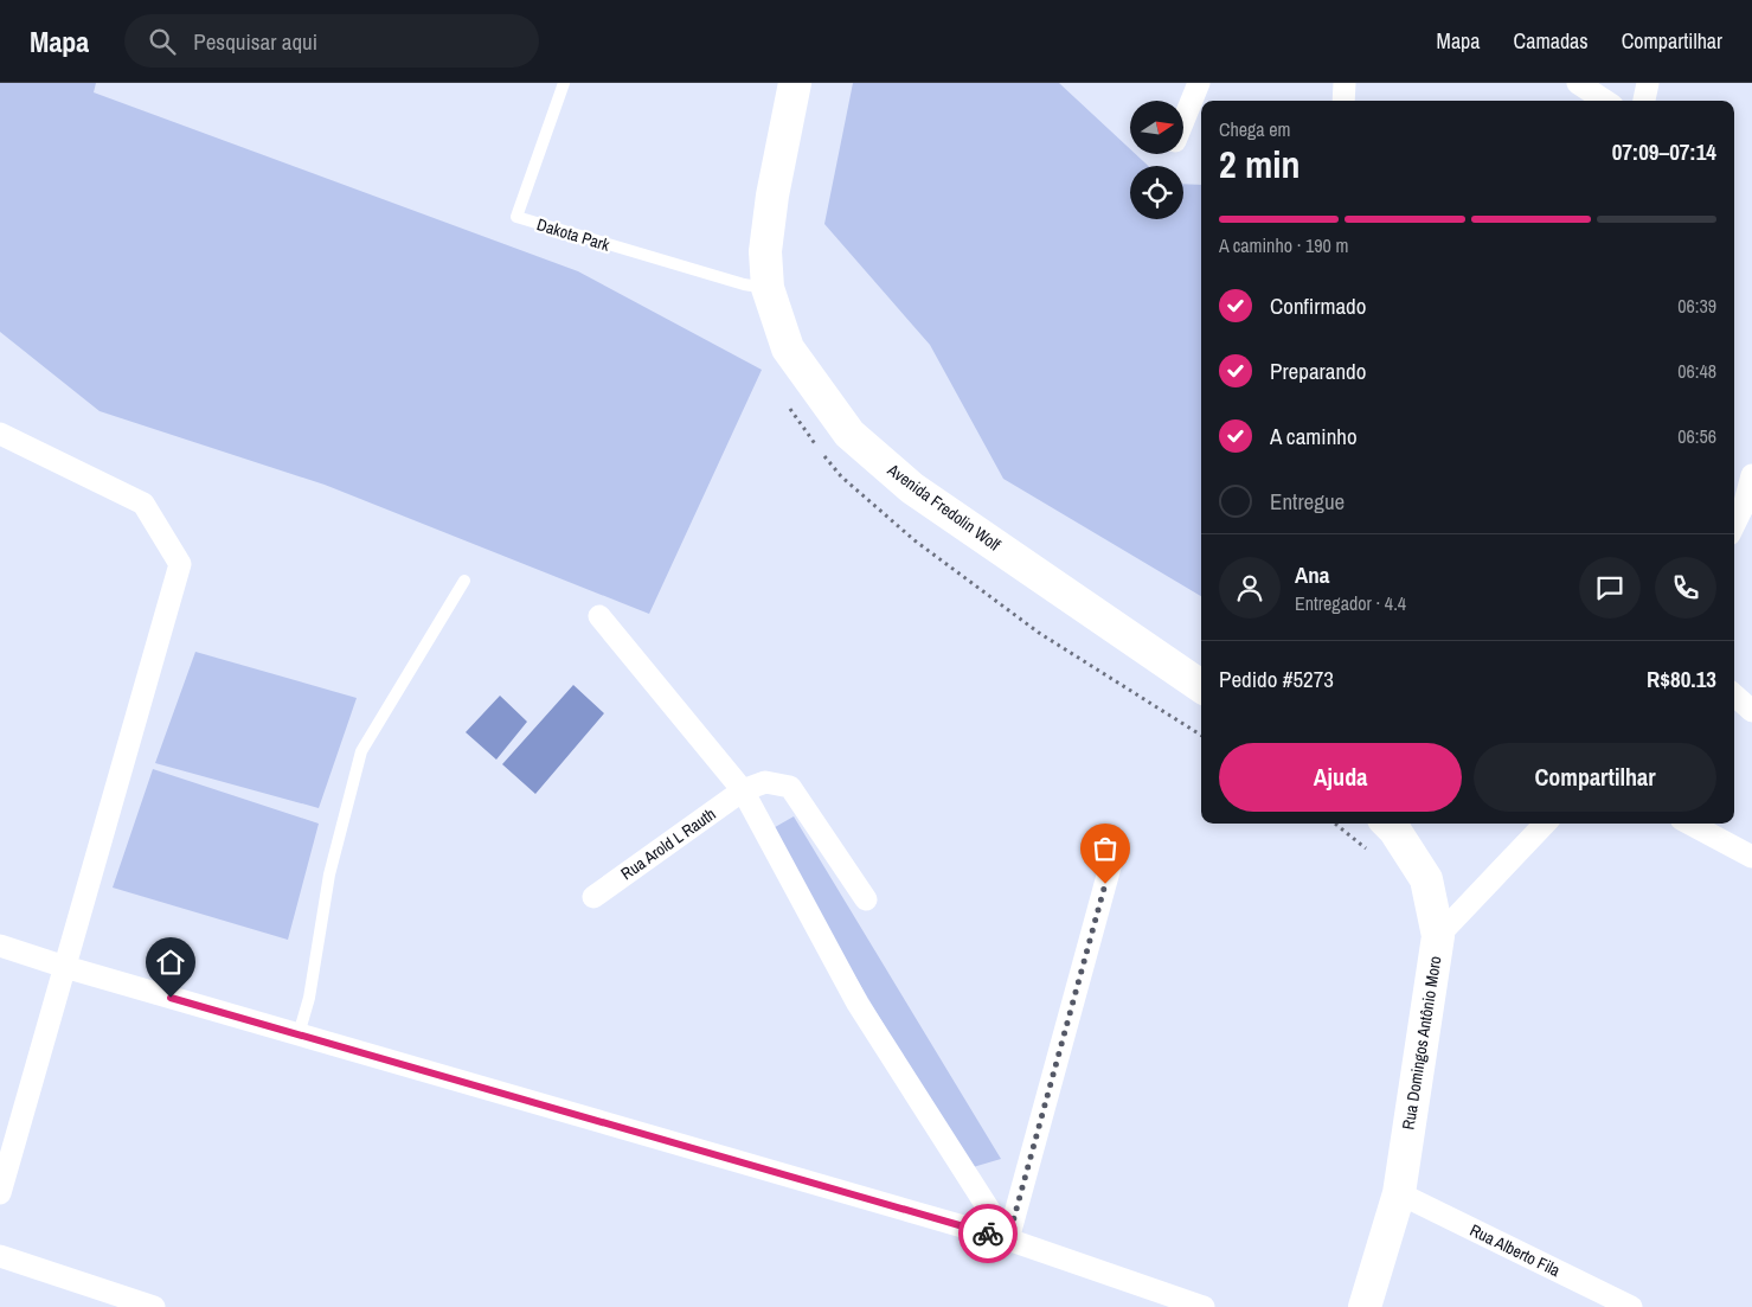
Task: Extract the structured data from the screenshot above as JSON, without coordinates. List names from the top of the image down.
{
  "streets": {
    "main road": ["Avenida Fredolin Wolf", "Rua Domingos Antônio Moro"],
    "street": ["Rua Arold L Rauth", "Rua Alberto Fila"],
    "lane": ["Dakota Park"]
  },
  "crossings": [
    ["Dakota Park", "Avenida Fredolin Wolf"],
    ["Rua Domingos Antônio Moro", "Rua Alberto Fila"]
  ],
  "north": "right",
  "page": {
    "header": "Mapa",
    "search": "Pesquisar aqui",
    "nav": ["Mapa", "Camadas", "Compartilhar"],
    "heading": ["2 min", "Chega em", "07:09–07:14"],
    "panel": [
      "Ana",
      "Entregador · 4.4",
      "Pedido #5273",
      "R$80.13"
    ],
    "bar": "A caminho · 190 m",
    "list": [
      ["Confirmado", "06:39"],
      ["Preparando", "06:48"],
      ["A caminho", "06:56"],
      "Entregue"
    ],
    "buttons": ["Ajuda", "Compartilhar"]
  }
}
